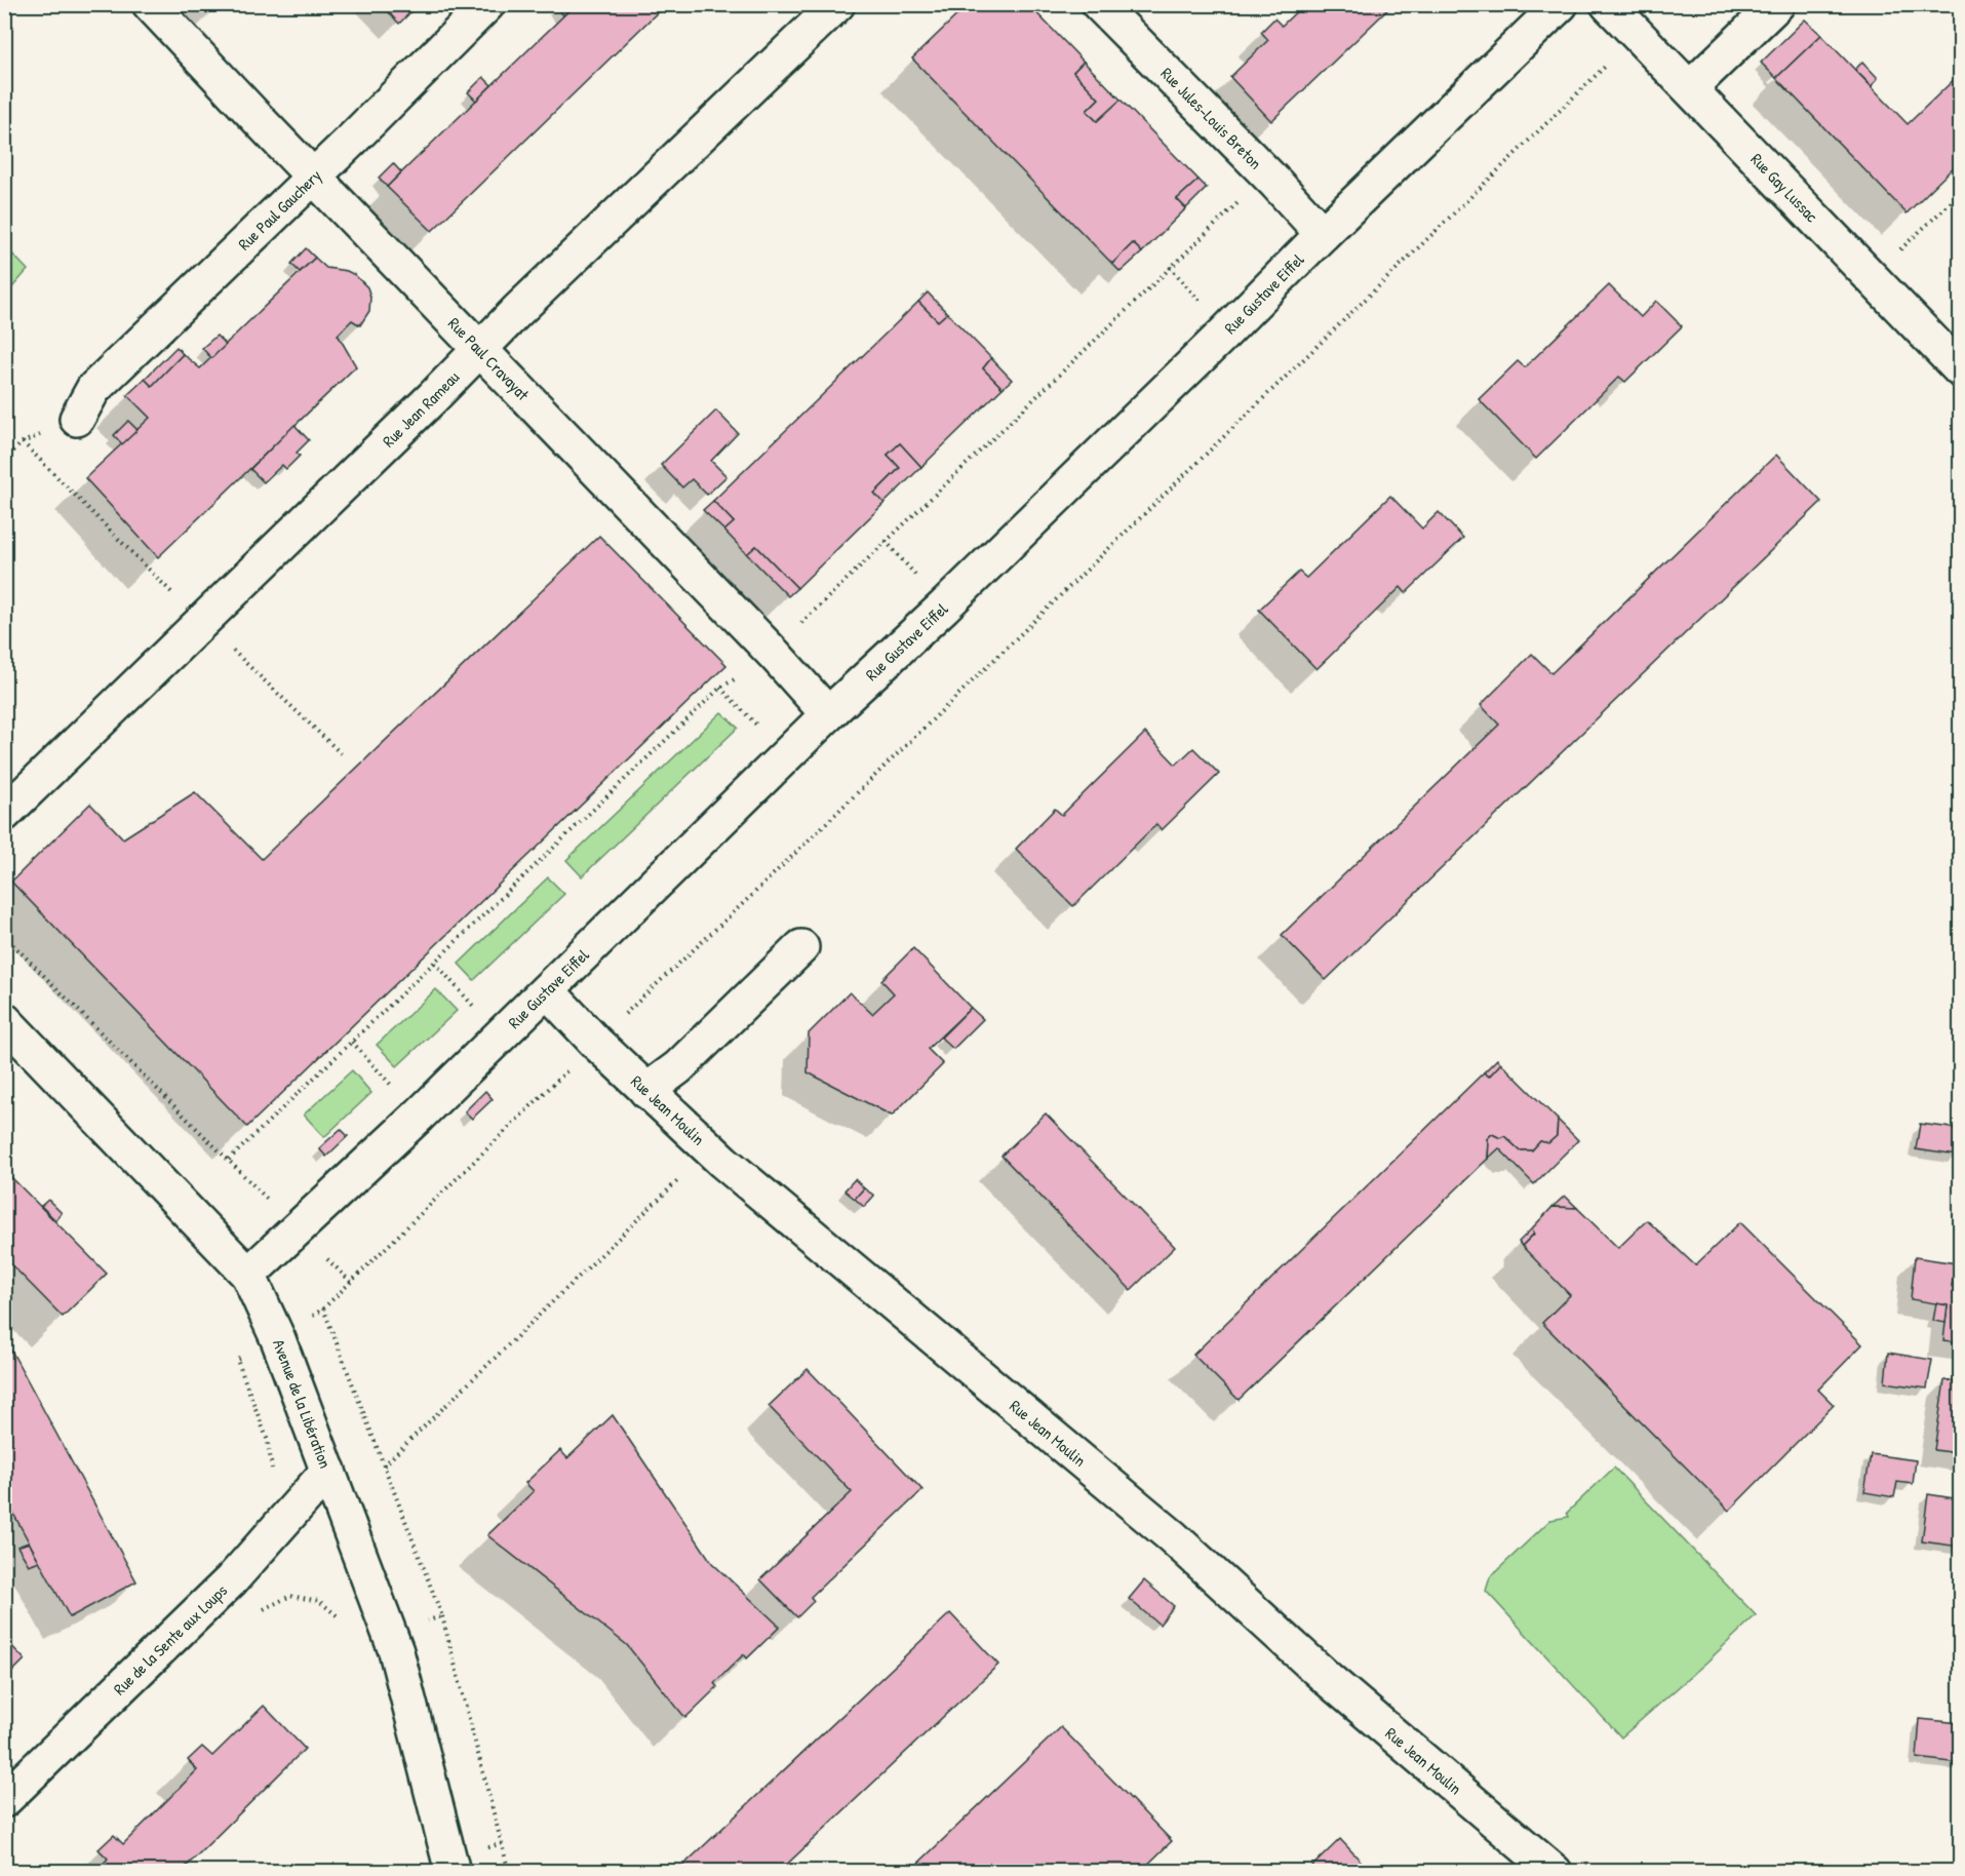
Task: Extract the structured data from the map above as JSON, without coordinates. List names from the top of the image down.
{
  "streets": {
    "street": [
      "Rue Jules-Louis Breton",
      "Rue Gay Lussac",
      "Rue Paul Gauchery",
      "Rue Gustave Eiffel",
      "Rue Paul Cravayat",
      "Rue Jean Rameau",
      "Rue Jean Moulin",
      "Avenue de la Libération",
      "Rue de la Sente aux Loups"
    ]
  },
  "crossings": [
    ["Rue Jules-Louis Breton", "Rue Gustave Eiffel"],
    ["Rue Paul Gauchery", "Rue Paul Cravayat"],
    ["Rue Gustave Eiffel", "Rue Paul Cravayat"],
    ["Rue Gustave Eiffel", "Rue Jean Moulin"],
    ["Rue Gustave Eiffel", "Avenue de la Libération"],
    ["Rue Paul Cravayat", "Rue Jean Rameau"],
    ["Avenue de la Libération", "Rue de la Sente aux Loups"]
  ]
}
